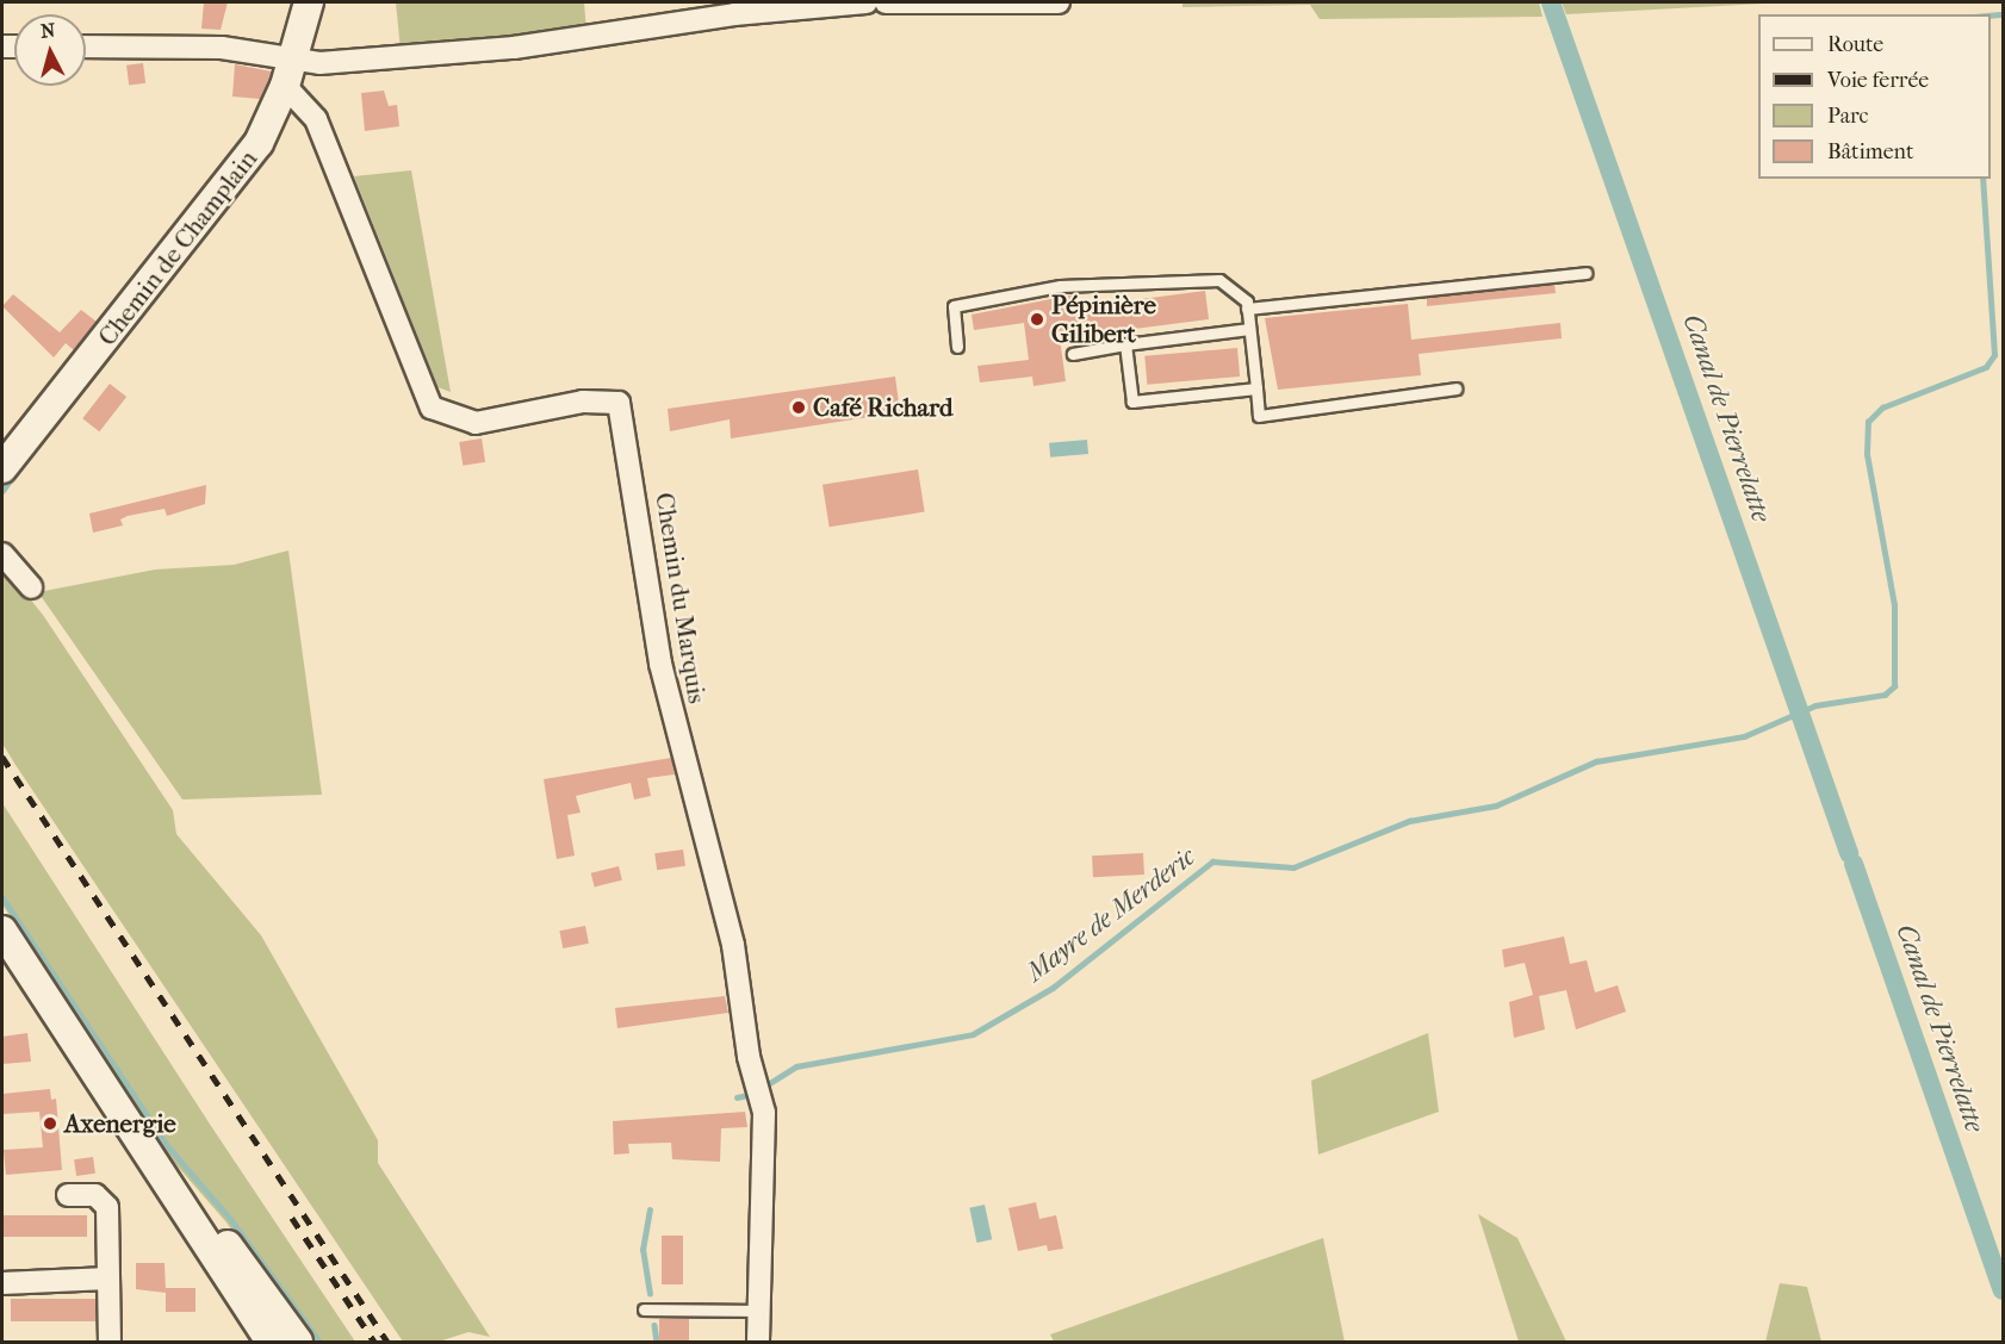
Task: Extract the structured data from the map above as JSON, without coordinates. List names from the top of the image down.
{
  "streets": {
    "street": ["Chemin de Champlain", "Chemin du Marquis"]
  },
  "crossings": [
    ["Chemin de Champlain", "Chemin du Marquis"]
  ],
  "water": ["Canal de Pierrelatte", "Mayre de Merderic"],
  "places": ["Pépinière Gilibert", "Café Richard", "Axenergie"],
  "legend": [
    "Route",
    "Voie ferrée",
    "Parc",
    "Bâtiment"
  ],
  "north": "top"
}
